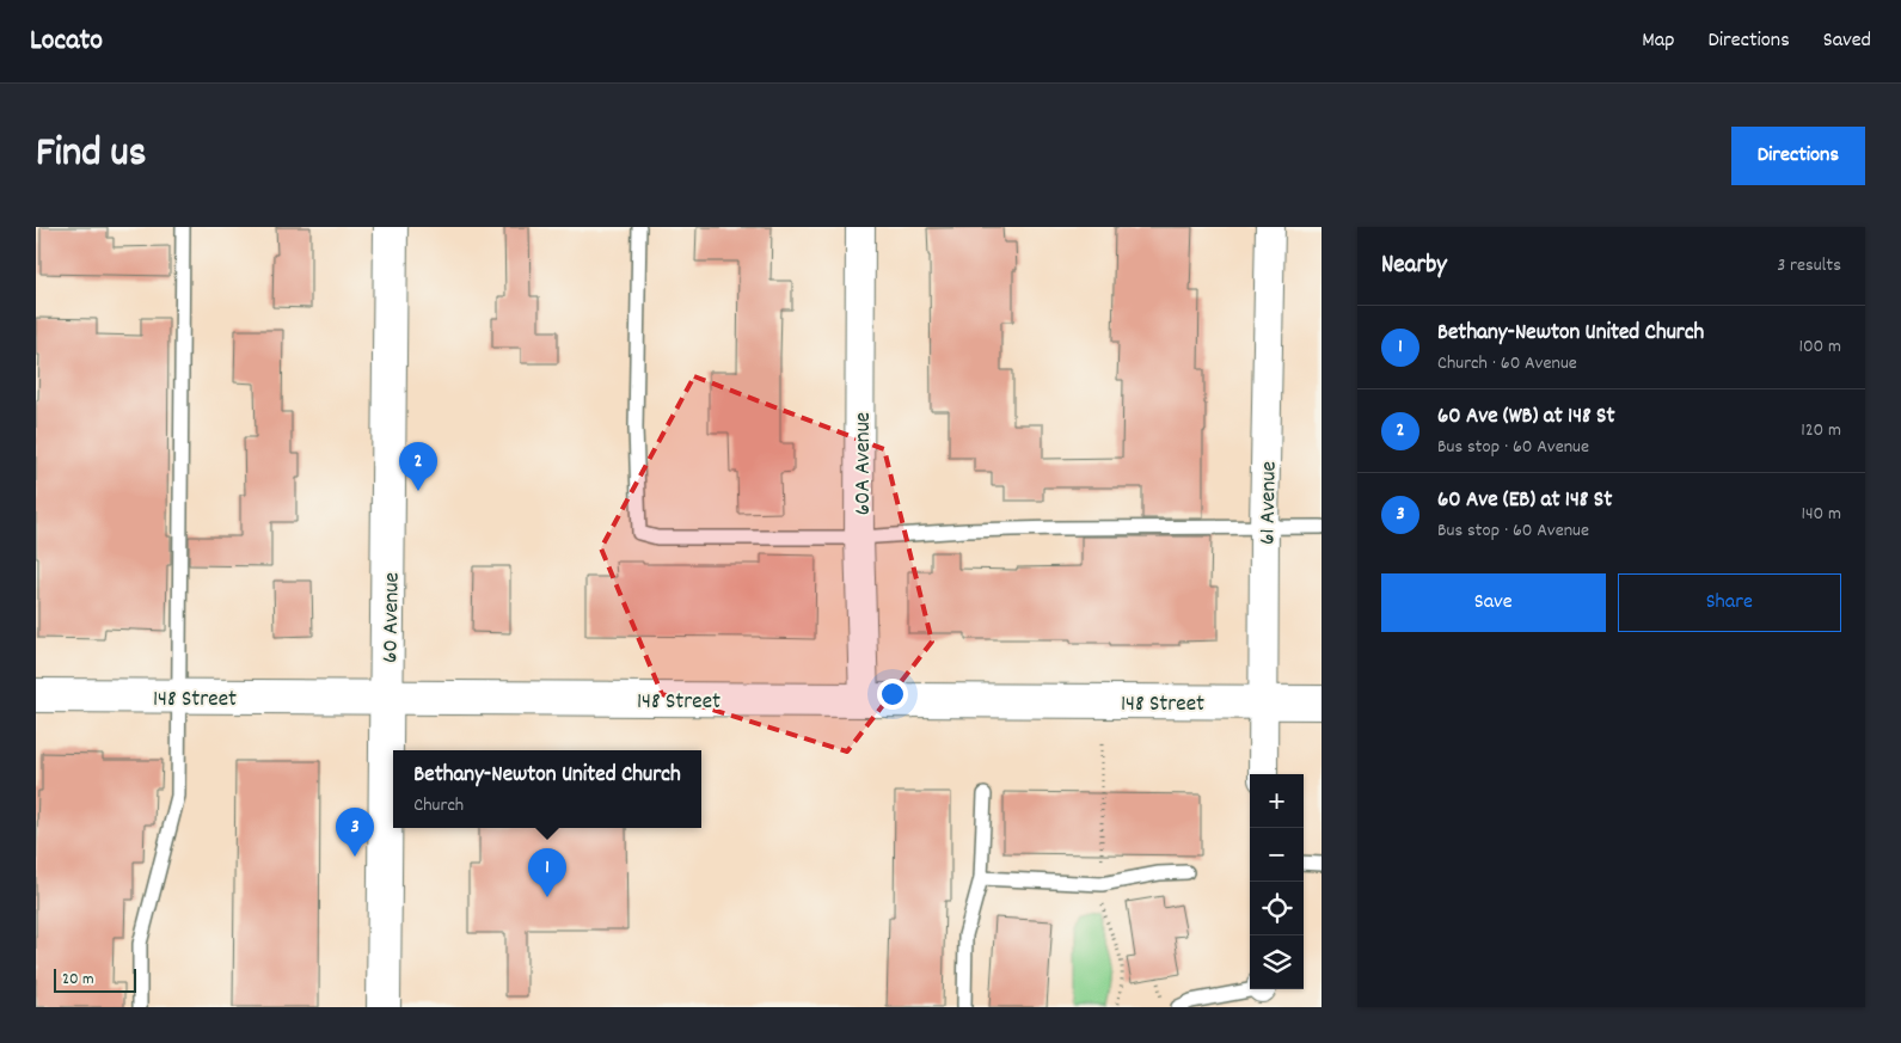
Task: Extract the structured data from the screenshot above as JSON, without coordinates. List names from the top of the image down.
{
  "streets": {
    "main road": ["60 Avenue", "148 Street"],
    "street": ["60A Avenue", "61 Avenue"]
  },
  "crossings": [
    ["60A Avenue", "148 Street"],
    ["61 Avenue", "148 Street"],
    ["60 Avenue", "148 Street"]
  ],
  "scale_bar": "20 m",
  "page": {
    "header": "Locato",
    "nav": ["Map", "Directions", "Saved"],
    "title": "Find us",
    "buttons": [
      "Directions",
      ["Save", "Share"]
    ],
    "heading": ["Nearby", "3 results"],
    "list": [
      {
        "mark": "1",
        "name": "Bethany-Newton United Church",
        "note": "Church · 60 Avenue",
        "value": "100 m"
      },
      {
        "mark": "2",
        "name": "60 Ave (WB) at 148 St",
        "note": "Bus stop · 60 Avenue",
        "value": "120 m"
      },
      {
        "mark": "3",
        "name": "60 Ave (EB) at 148 St",
        "note": "Bus stop · 60 Avenue",
        "value": "140 m"
      }
    ],
    "pins": ["2", "3", "1"],
    "popup": ["Bethany-Newton United Church", "Church"],
    "map_buttons": ["+", "−"],
    "scale": "20 m"
  }
}
